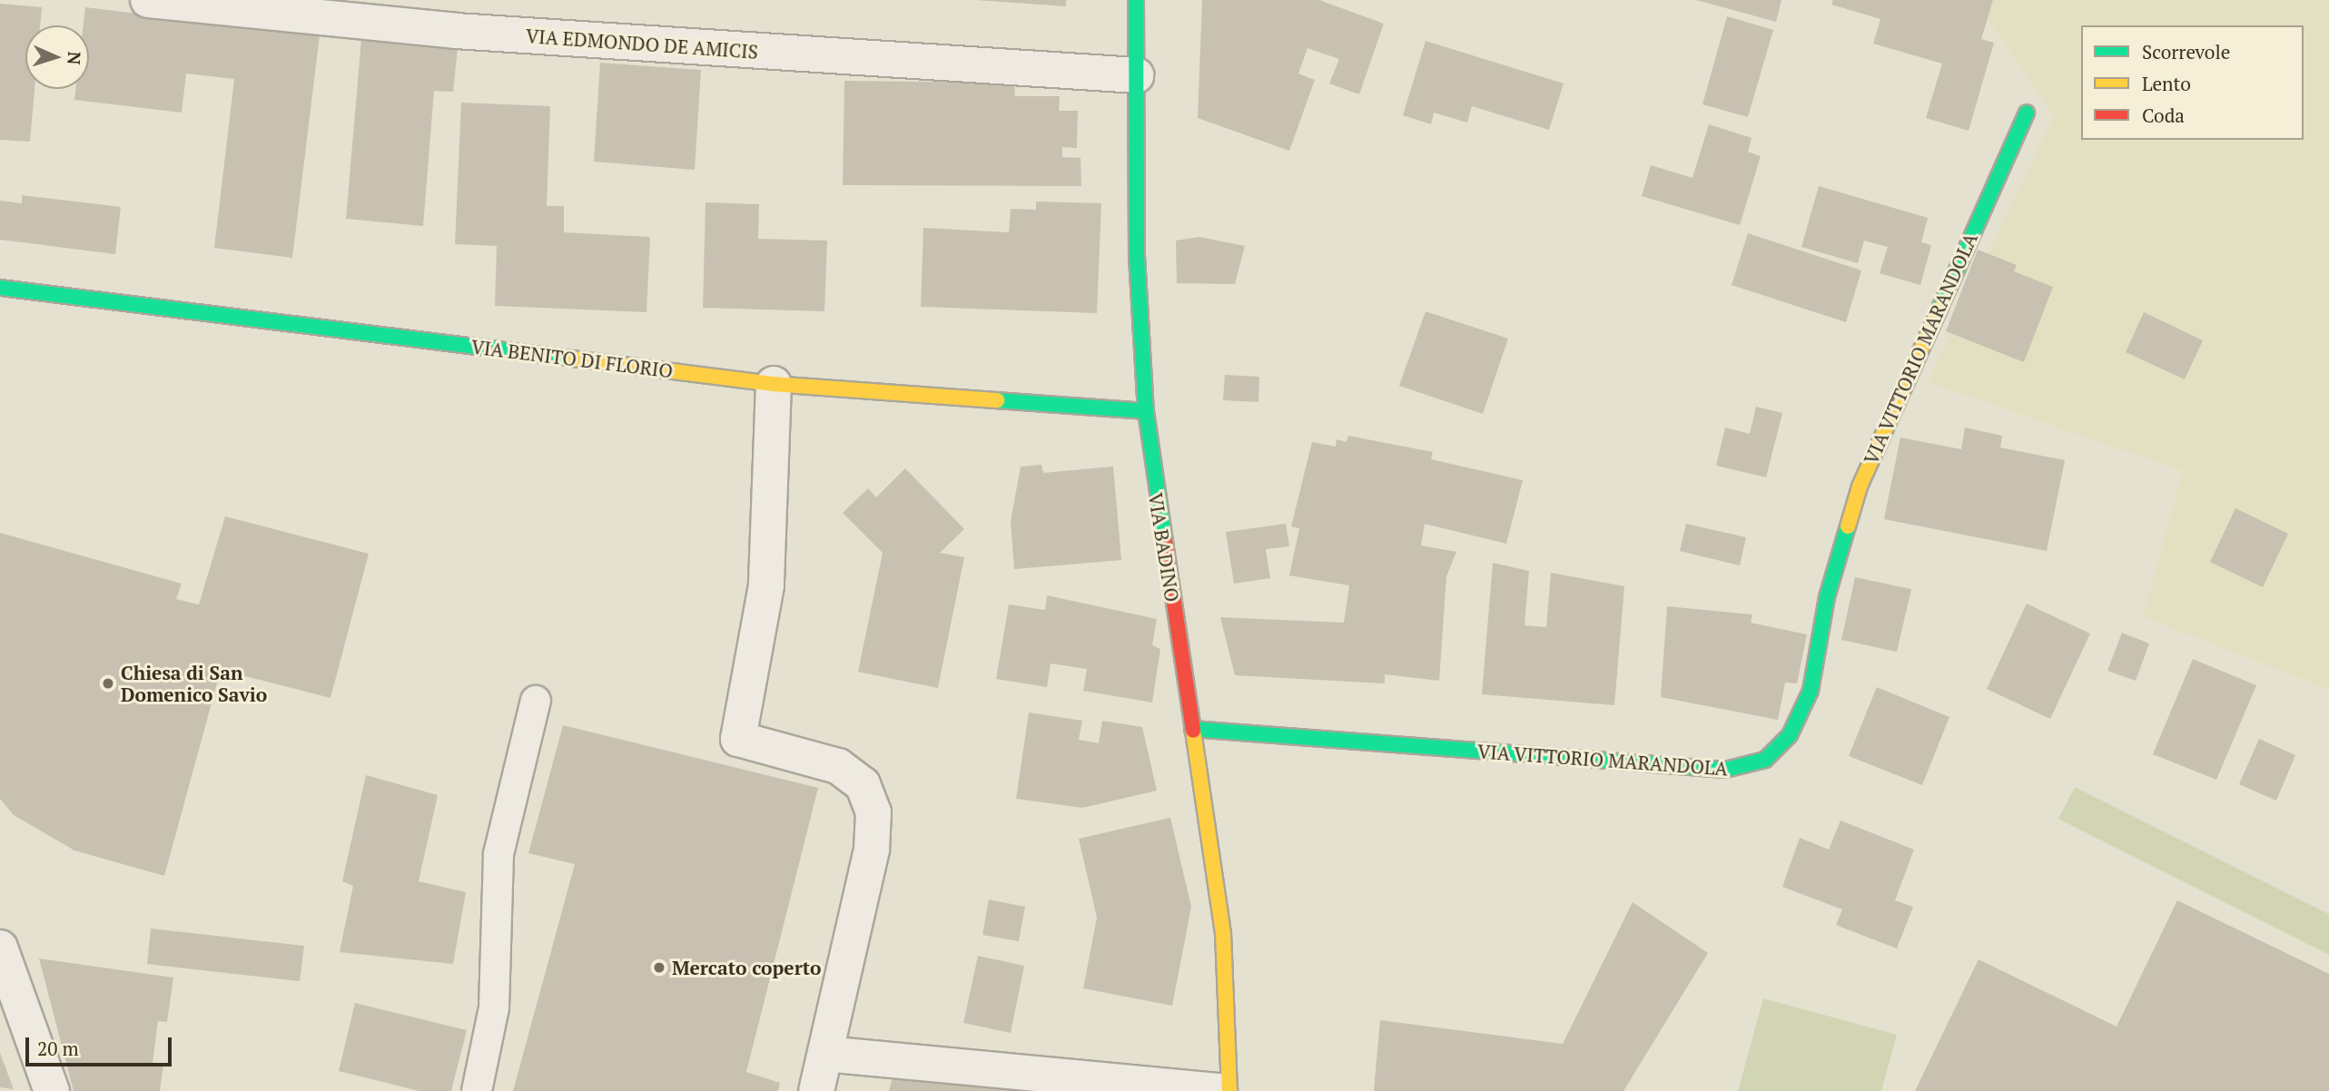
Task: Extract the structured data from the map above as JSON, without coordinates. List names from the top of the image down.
{
  "streets": {
    "street": [
      "VIA EDMONDO DE AMICIS",
      "VIA VITTORIO MARANDOLA",
      "VIA BENITO DI FLORIO",
      "VIA BADINO"
    ]
  },
  "crossings": [
    ["VIA EDMONDO DE AMICIS", "VIA BADINO"],
    ["VIA VITTORIO MARANDOLA", "VIA BADINO"],
    ["VIA BENITO DI FLORIO", "VIA BADINO"]
  ],
  "places": ["Chiesa di San Domenico Savio", "Mercato coperto"],
  "legend": ["Scorrevole", "Lento", "Coda"],
  "scale_bar": "20 m",
  "north": "right"
}
